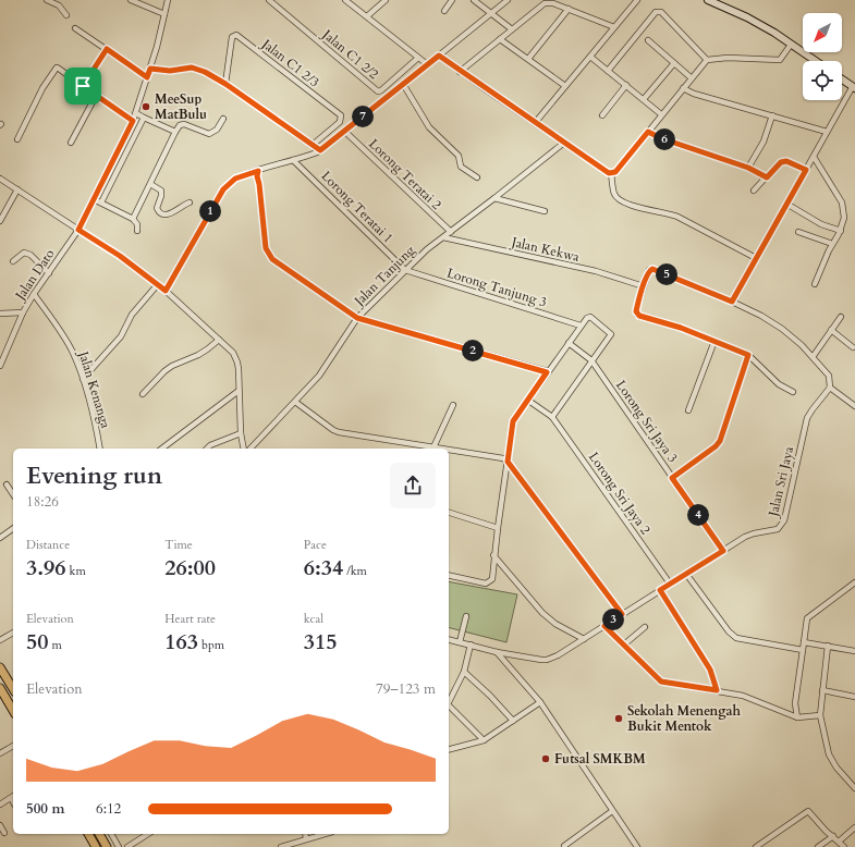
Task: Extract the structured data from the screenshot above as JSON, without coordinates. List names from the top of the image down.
{
  "streets": {
    "street": [
      "Jalan C1 2/2",
      "Jalan C1 2/3",
      "Lorong Teratai 2",
      "Lorong Teratai 1",
      "Jalan Kekwa",
      "Jalan Dato",
      "Jalan Tanjung",
      "Lorong Tanjung 3",
      "Jalan Kenanga",
      "Lorong Sri Jaya 3",
      "Jalan Sri Jaya",
      "Lorong Sri Jaya 2"
    ]
  },
  "crossings": [
    ["Lorong Teratai 2", "Jalan Tanjung"],
    ["Lorong Teratai 1", "Jalan Tanjung"],
    ["Lorong Teratai 1", "Lorong Tanjung 3"],
    ["Jalan Kekwa", "Jalan Tanjung"],
    ["Jalan Dato", "Jalan Kenanga"],
    ["Jalan Tanjung", "Lorong Tanjung 3"],
    ["Lorong Sri Jaya 3", "Jalan Sri Jaya"],
    ["Jalan Sri Jaya", "Lorong Sri Jaya 2"]
  ],
  "places": ["MeeSup MatBulu", "Sekolah Menengah Bukit Mentok", "Futsal SMKBM"],
  "north": "bottom left",
  "page": {
    "pins": [
      "7",
      "6",
      "1",
      "5",
      "2",
      "4",
      "3"
    ],
    "heading": ["Evening run", "18:26"],
    "stats": [
      ["Distance", "3.96 km"],
      ["Time", "26:00"],
      ["Pace", "6:34 /km"],
      ["Elevation", "50 m"],
      ["Heart rate", "163 bpm"],
      ["kcal", "315"]
    ],
    "chart": ["Elevation", "79–123 m"],
    "list": [
      {
        "name": "500 m",
        "note": "6:12"
      }
    ]
  }
}
